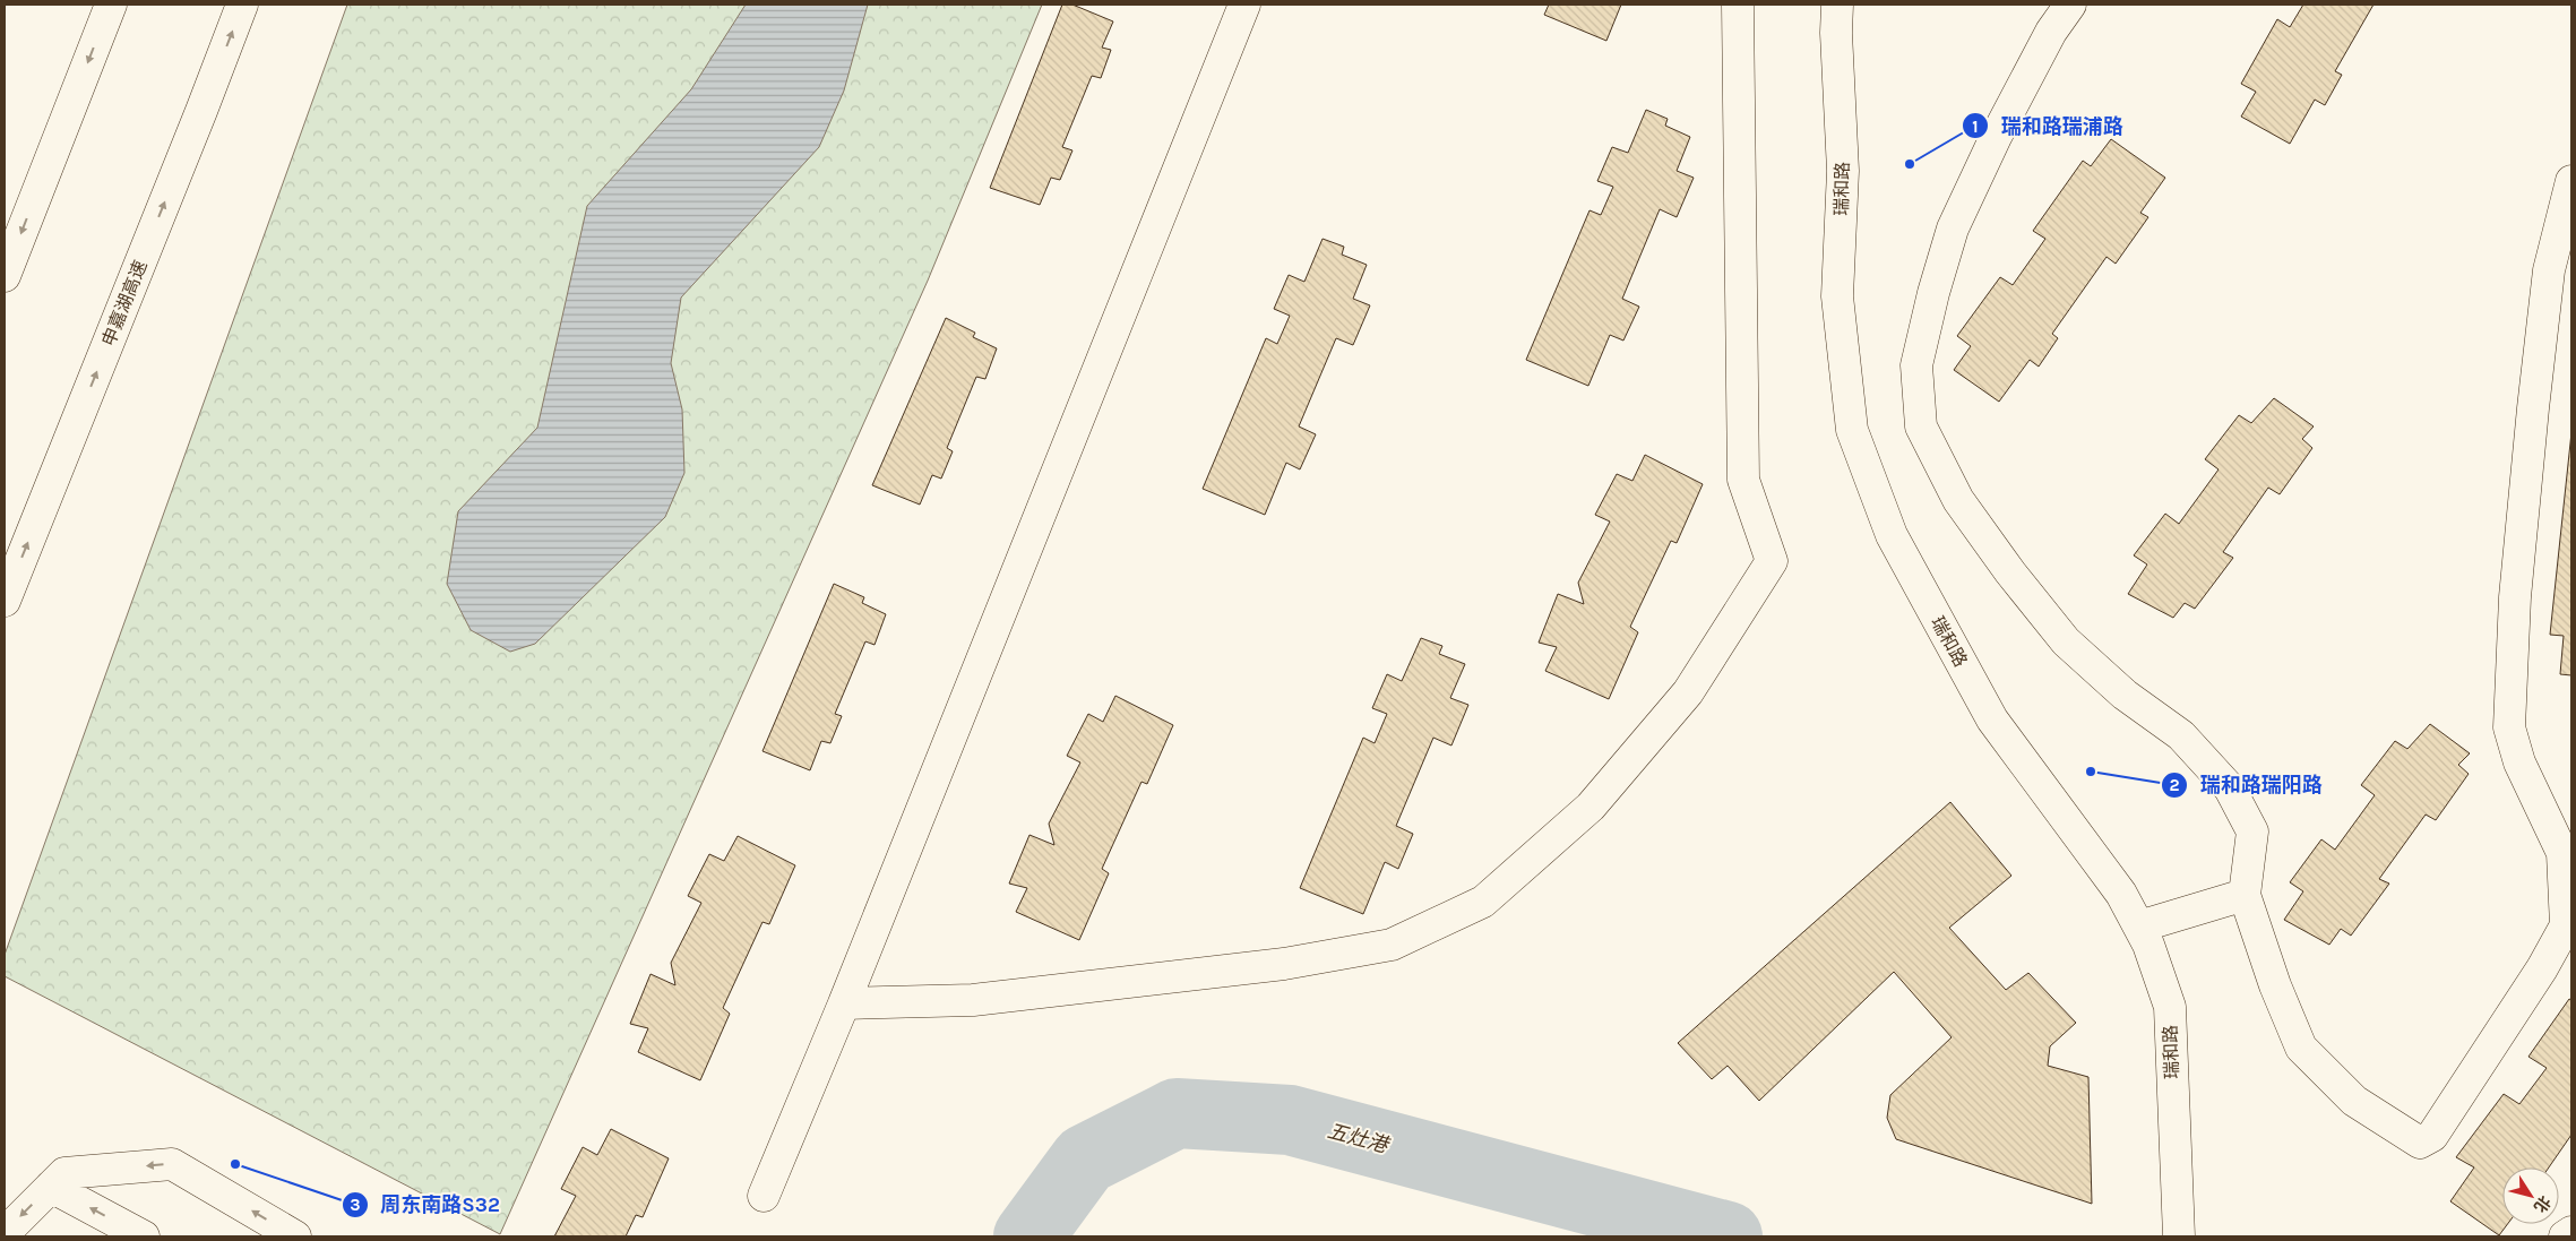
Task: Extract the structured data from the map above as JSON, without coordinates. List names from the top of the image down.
{
  "streets": {
    "main road": ["瑞和路", "申嘉湖高速"]
  },
  "water": ["五灶港"],
  "places": ["瑞和路瑞浦路", "瑞和路瑞阳路", "周东南路S32"],
  "north": "bottom right"
}
